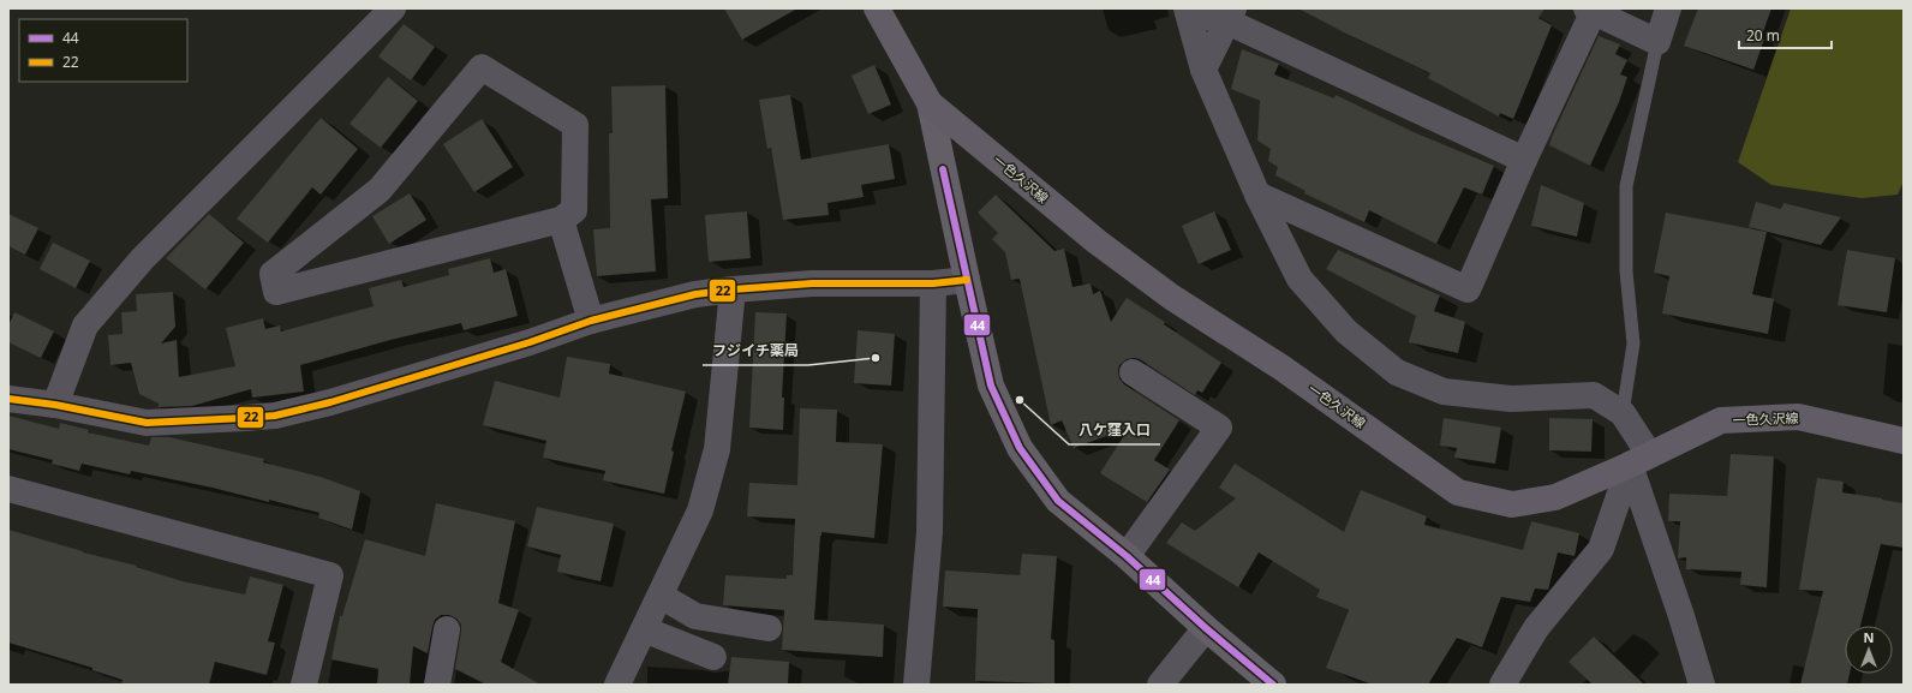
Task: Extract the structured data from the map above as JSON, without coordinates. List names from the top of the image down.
{
  "streets": {
    "main road": ["一色久沢線"]
  },
  "places": ["フジイチ薬局", "八ケ窪入口"],
  "lines": ["transit line 44", "transit line 22"],
  "legend": ["44", "22"],
  "scale_bar": "20 m",
  "north": "top"
}
